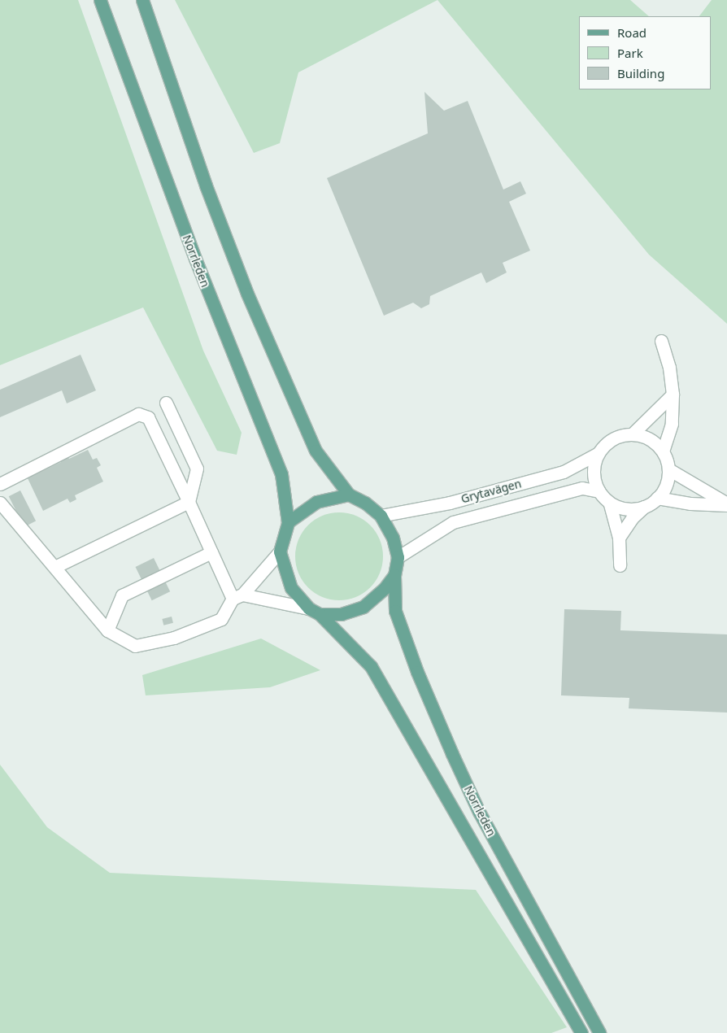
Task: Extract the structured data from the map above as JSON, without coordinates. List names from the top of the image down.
{
  "streets": {
    "main road": ["Norrleden"],
    "street": ["Grytavägen"]
  },
  "crossings": [
    ["Norrleden", "Grytavägen"]
  ],
  "legend": ["Road", "Park", "Building"]
}
